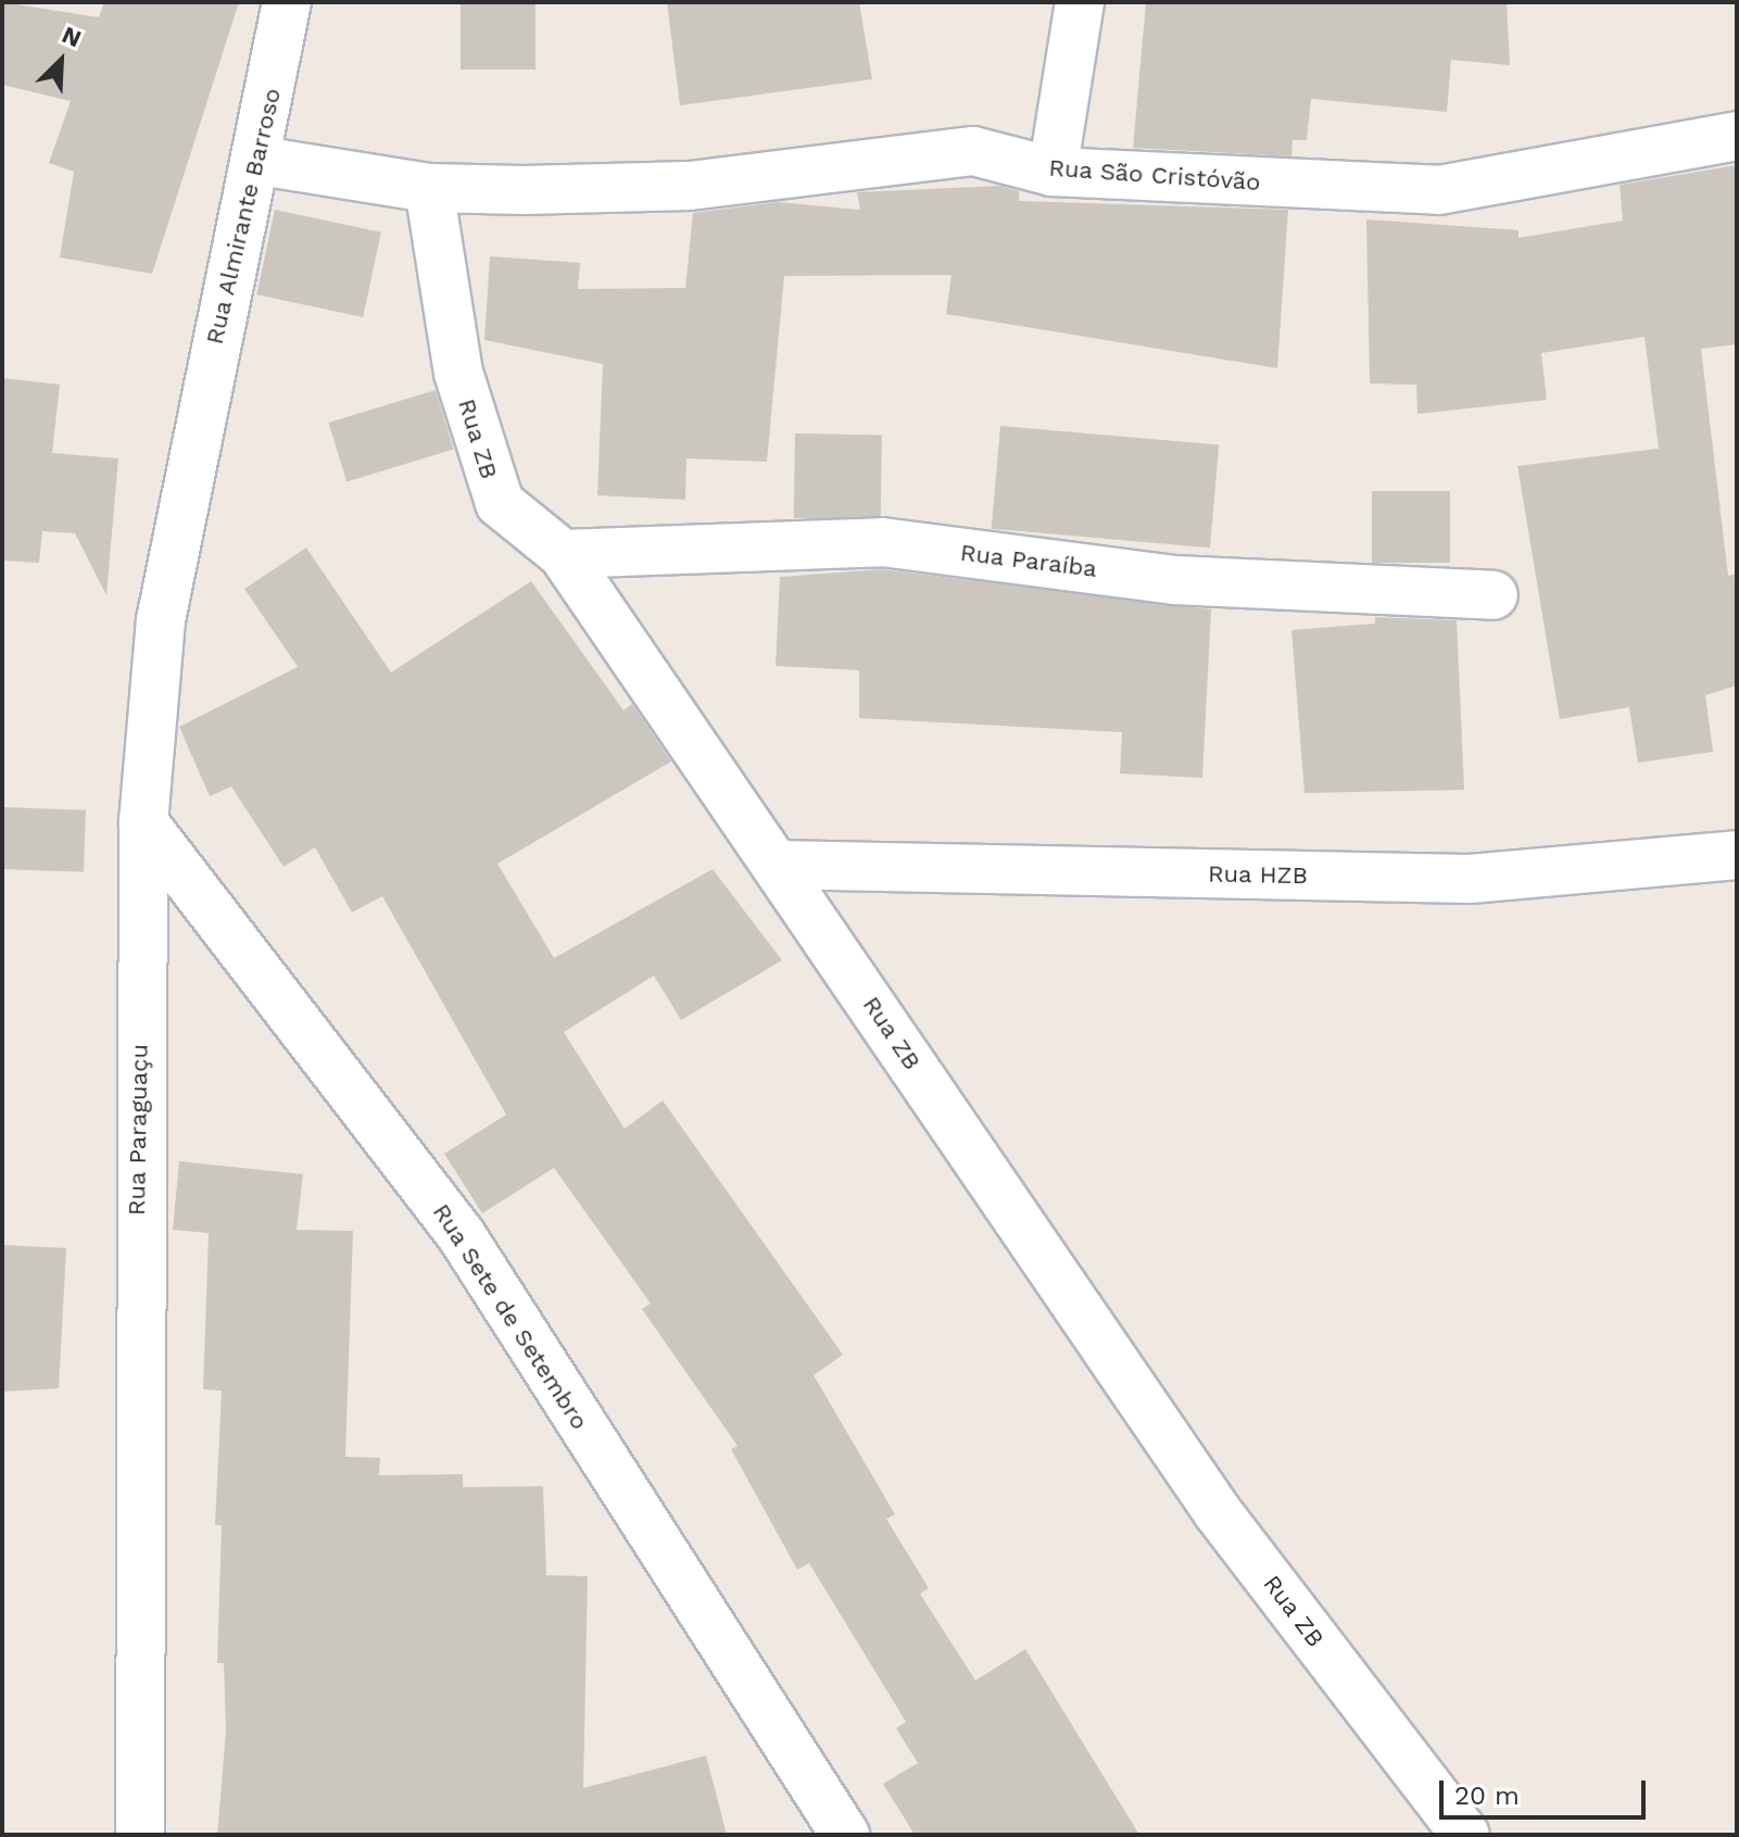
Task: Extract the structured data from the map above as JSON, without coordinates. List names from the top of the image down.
{
  "streets": {
    "street": [
      "Rua São Cristóvão",
      "Rua Almirante Barroso",
      "Rua ZB",
      "Rua Paraíba",
      "Rua HZB",
      "Rua Paraguaçu",
      "Rua Sete de Setembro"
    ]
  },
  "crossings": [
    ["Rua São Cristóvão", "Rua Almirante Barroso"],
    ["Rua São Cristóvão", "Rua ZB"],
    ["Rua Almirante Barroso", "Rua Paraguaçu"],
    ["Rua ZB", "Rua Paraíba"],
    ["Rua ZB", "Rua HZB"],
    ["Rua Paraguaçu", "Rua Sete de Setembro"]
  ],
  "scale_bar": "20 m",
  "north": "top right"
}
